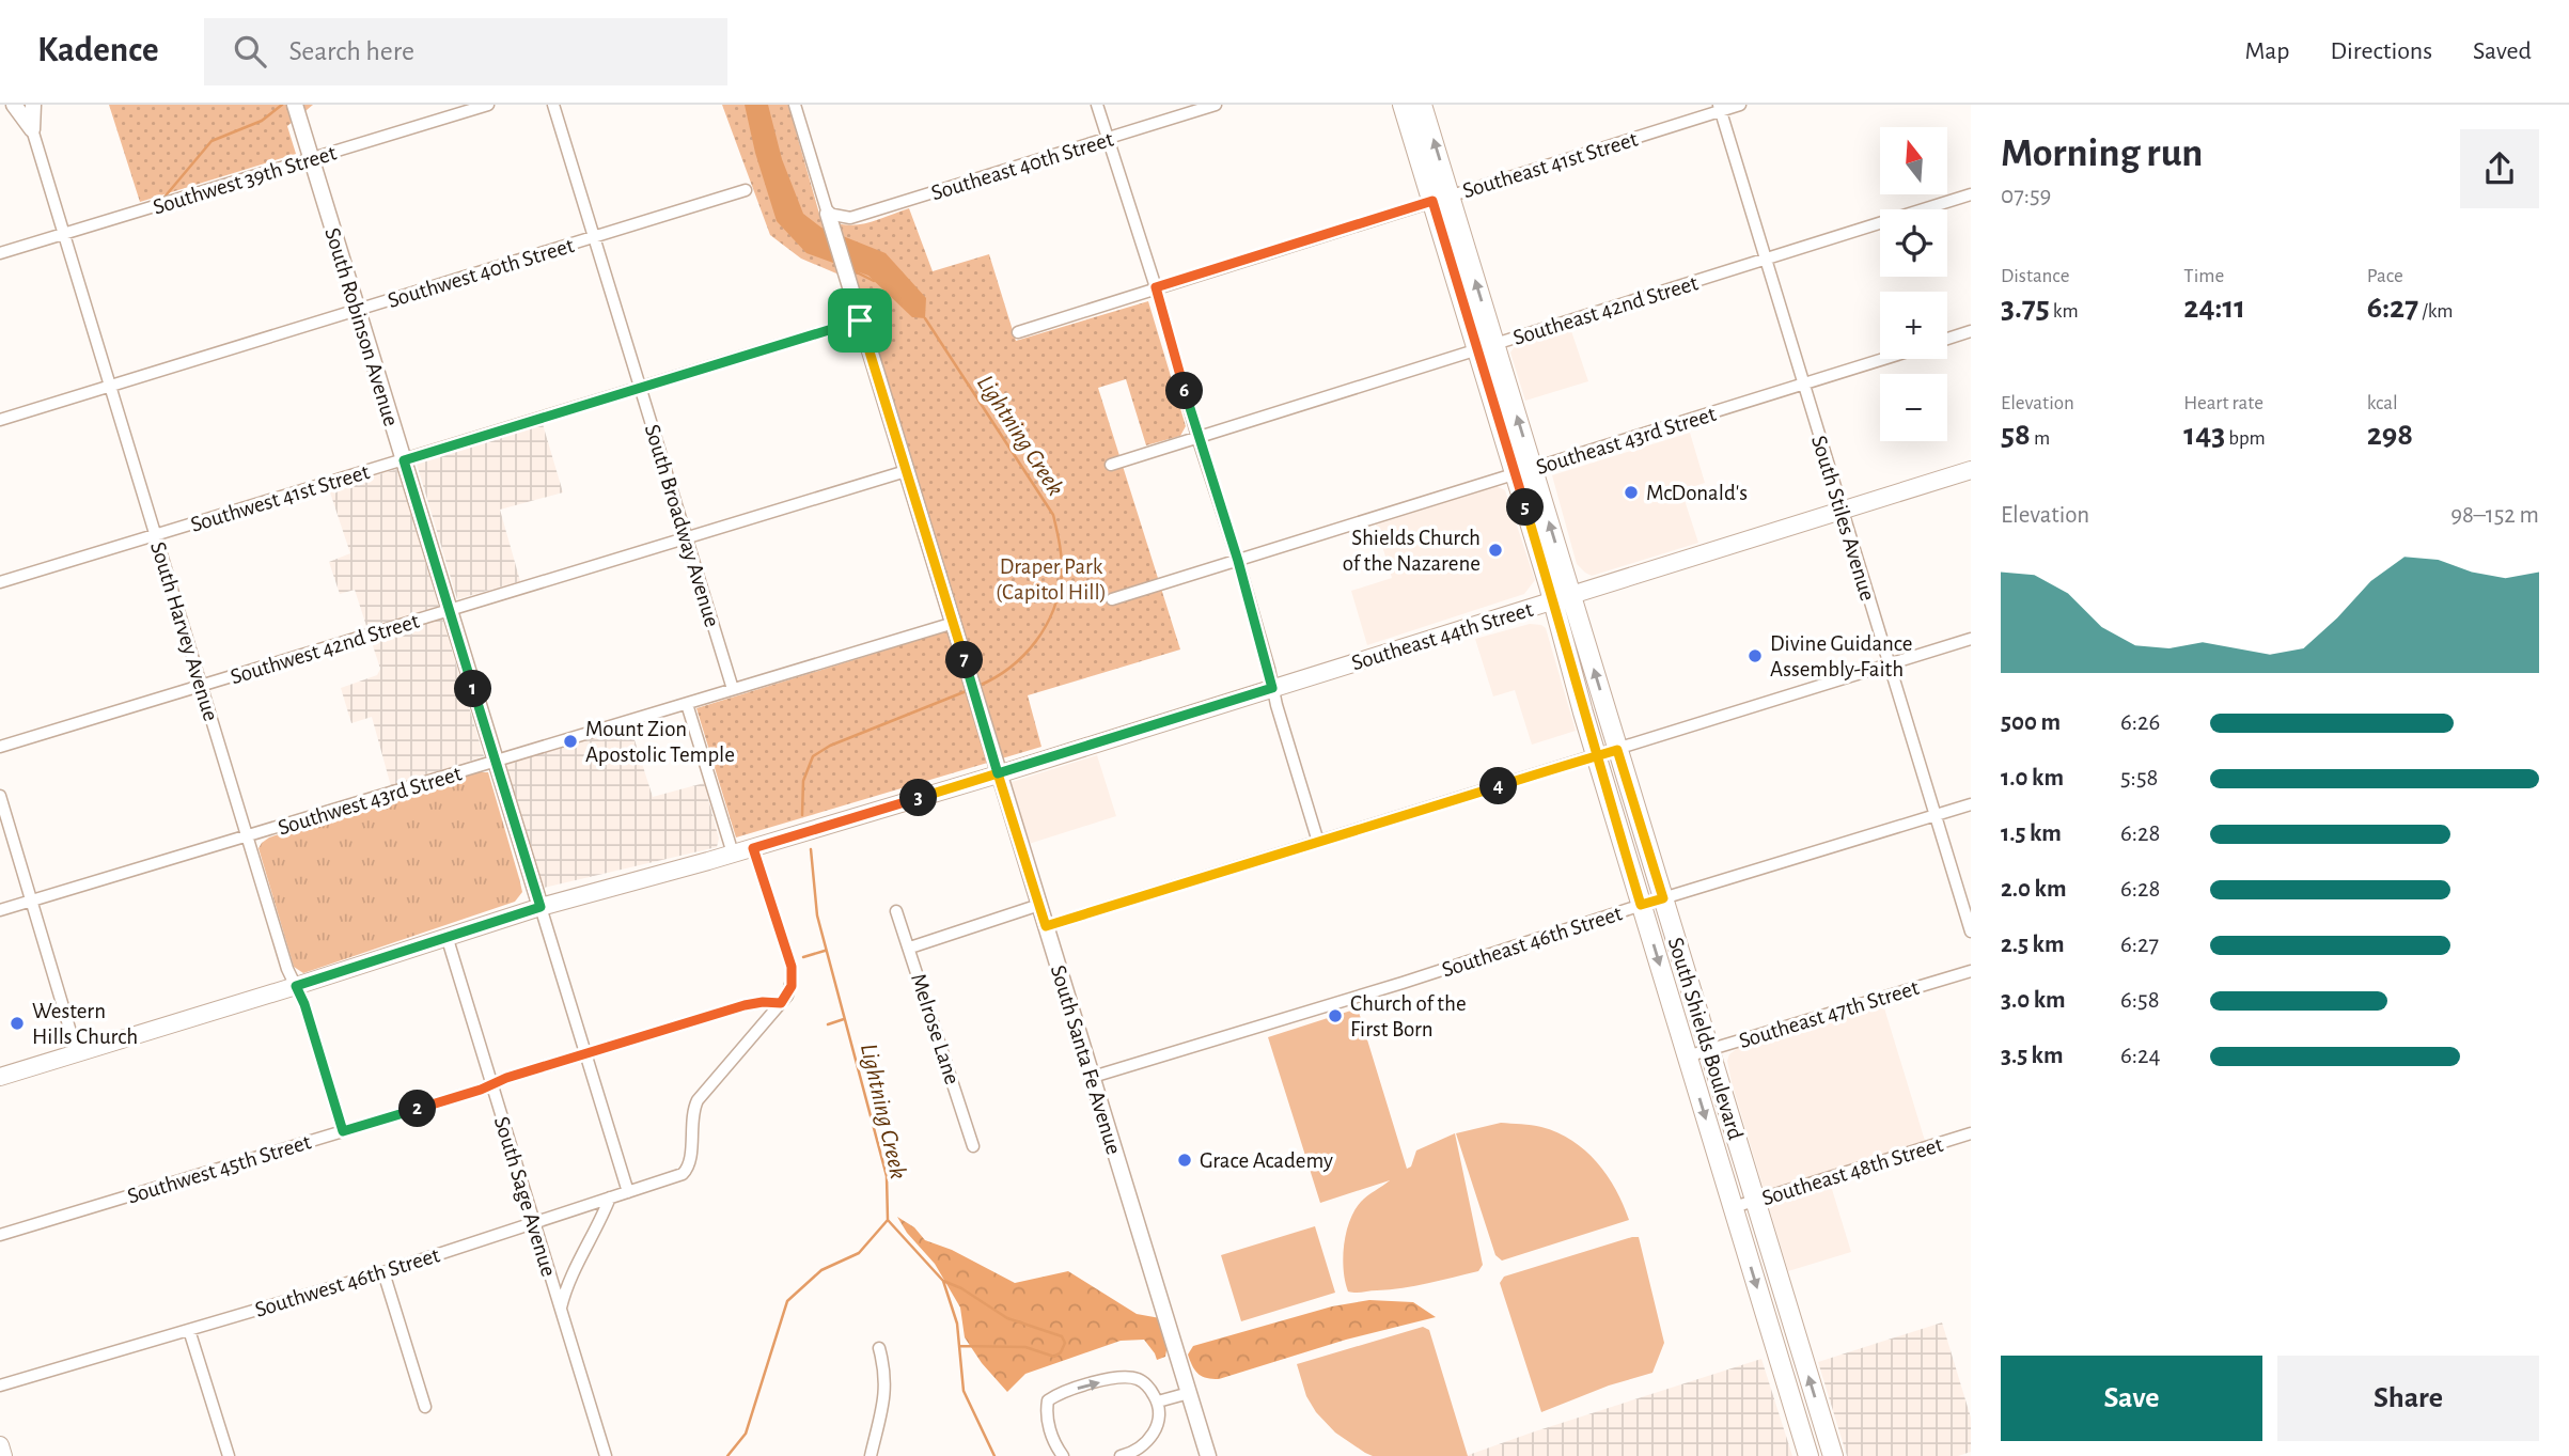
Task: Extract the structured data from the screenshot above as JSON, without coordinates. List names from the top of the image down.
{
  "streets": {
    "main road": ["Southeast 44th Street", "South Shields Boulevard"],
    "street": [
      "Southeast 41st Street",
      "Southeast 40th Street",
      "Southwest 39th Street",
      "Southwest 40th Street",
      "Southeast 42nd Street",
      "South Robinson Avenue",
      "Southeast 43rd Street",
      "Southwest 41st Street",
      "South Stiles Avenue",
      "South Broadway Avenue",
      "South Harvey Avenue",
      "Southwest 42nd Street",
      "Southwest 43rd Street",
      "Southeast 46th Street",
      "Southeast 47th Street",
      "Melrose Lane",
      "South Santa Fe Avenue",
      "Southwest 45th Street",
      "Southeast 48th Street",
      "South Sage Avenue",
      "Southwest 46th Street"
    ]
  },
  "crossings": [
    ["Southeast 41st Street", "South Stiles Avenue"],
    ["Southeast 41st Street", "South Shields Boulevard"],
    ["Southeast 40th Street", "South Santa Fe Avenue"],
    ["Southwest 39th Street", "South Robinson Avenue"],
    ["Southwest 39th Street", "South Harvey Avenue"],
    ["Southwest 40th Street", "South Robinson Avenue"],
    ["Southwest 40th Street", "South Broadway Avenue"],
    ["Southwest 40th Street", "South Harvey Avenue"],
    ["Southeast 42nd Street", "South Stiles Avenue"],
    ["Southeast 42nd Street", "South Shields Boulevard"],
    ["South Robinson Avenue", "Southwest 41st Street"],
    ["South Robinson Avenue", "Southeast 44th Street"],
    ["South Robinson Avenue", "Southwest 42nd Street"],
    ["South Robinson Avenue", "Southwest 43rd Street"],
    ["South Robinson Avenue", "Southwest 45th Street"],
    ["South Robinson Avenue", "Southwest 46th Street"],
    ["Southeast 43rd Street", "South Stiles Avenue"],
    ["Southeast 43rd Street", "South Shields Boulevard"],
    ["Southwest 41st Street", "South Broadway Avenue"],
    ["Southwest 41st Street", "South Harvey Avenue"],
    ["Southwest 41st Street", "South Santa Fe Avenue"],
    ["South Stiles Avenue", "Southeast 44th Street"],
    ["South Stiles Avenue", "Southeast 46th Street"],
    ["South Broadway Avenue", "Southwest 42nd Street"],
    ["South Broadway Avenue", "Southwest 43rd Street"],
    ["South Harvey Avenue", "Southeast 44th Street"],
    ["South Harvey Avenue", "Southwest 42nd Street"],
    ["South Harvey Avenue", "Southwest 43rd Street"],
    ["South Harvey Avenue", "Southwest 45th Street"],
    ["Southeast 44th Street", "South Shields Boulevard"],
    ["Southeast 44th Street", "South Santa Fe Avenue"],
    ["Southeast 44th Street", "South Sage Avenue"],
    ["Southwest 42nd Street", "South Santa Fe Avenue"],
    ["Southwest 43rd Street", "South Santa Fe Avenue"],
    ["Southeast 46th Street", "South Shields Boulevard"],
    ["Southeast 46th Street", "South Santa Fe Avenue"],
    ["Southeast 47th Street", "South Shields Boulevard"],
    ["South Shields Boulevard", "Southeast 48th Street"],
    ["Southwest 45th Street", "South Sage Avenue"],
    ["Southwest 45th Street", "Southwest 46th Street"],
    ["South Sage Avenue", "Southwest 46th Street"]
  ],
  "water": ["Lightning Creek"],
  "parks": ["Draper Park (Capitol Hill)"],
  "places": [
    "McDonald's",
    "Shields Church of the Nazarene",
    "Divine Guidance Assembly-Faith",
    "Mount Zion Apostolic Temple",
    "Church of the First Born",
    "Western Hills Church",
    "Grace Academy"
  ],
  "north": "top",
  "page": {
    "header": "Kadence",
    "search": "Search here",
    "nav": ["Map", "Directions", "Saved"],
    "heading": ["Morning run", "07:59"],
    "map_buttons": ["+", "−"],
    "stats": [
      ["Distance", "3.75 km"],
      ["Time", "24:11"],
      ["Pace", "6:27 /km"],
      ["Elevation", "58 m"],
      ["Heart rate", "143 bpm"],
      ["kcal", "298"]
    ],
    "pins": [
      "6",
      "5",
      "7",
      "1",
      "4",
      "3",
      "2"
    ],
    "chart": ["Elevation", "98–152 m"],
    "list": [
      {
        "name": "500 m",
        "note": "6:26"
      },
      {
        "name": "1.0 km",
        "note": "5:58"
      },
      {
        "name": "1.5 km",
        "note": "6:28"
      },
      {
        "name": "2.0 km",
        "note": "6:28"
      },
      {
        "name": "2.5 km",
        "note": "6:27"
      },
      {
        "name": "3.0 km",
        "note": "6:58"
      },
      {
        "name": "3.5 km",
        "note": "6:24"
      }
    ],
    "buttons": ["Save", "Share"]
  }
}
